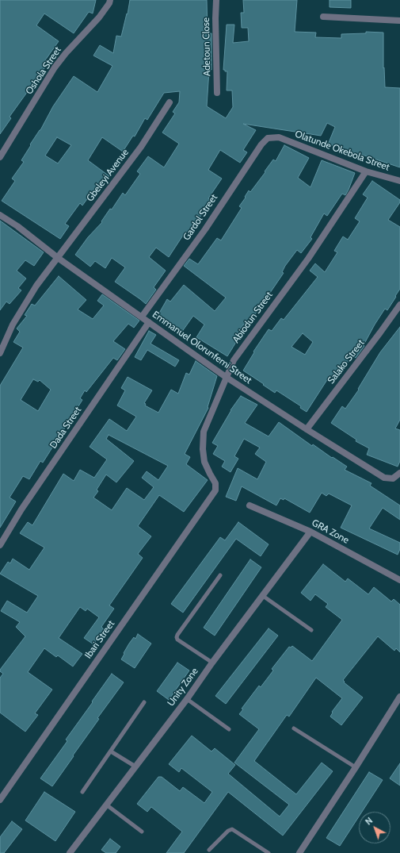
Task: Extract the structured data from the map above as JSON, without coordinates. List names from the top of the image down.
{
  "streets": {
    "street": [
      "Adetoun Close",
      "Oshola Street",
      "Olatunde Okebola Street",
      "Gbeleyi Avenue",
      "Gardol Street",
      "Abiodun Street",
      "Emmanuel Olorunfemi Street",
      "Salako Street",
      "Dada Street",
      "GRA Zone",
      "Ibari Street",
      "Unity Zone"
    ]
  },
  "crossings": [
    ["Olatunde Okebola Street", "Gardol Street"],
    ["Olatunde Okebola Street", "Abiodun Street"],
    ["Gbeleyi Avenue", "Emmanuel Olorunfemi Street"],
    ["Gardol Street", "Emmanuel Olorunfemi Street"],
    ["Abiodun Street", "Emmanuel Olorunfemi Street"],
    ["Abiodun Street", "Ibari Street"],
    ["Emmanuel Olorunfemi Street", "Salako Street"],
    ["Emmanuel Olorunfemi Street", "Dada Street"],
    ["GRA Zone", "Unity Zone"]
  ],
  "north": "top left"
}
